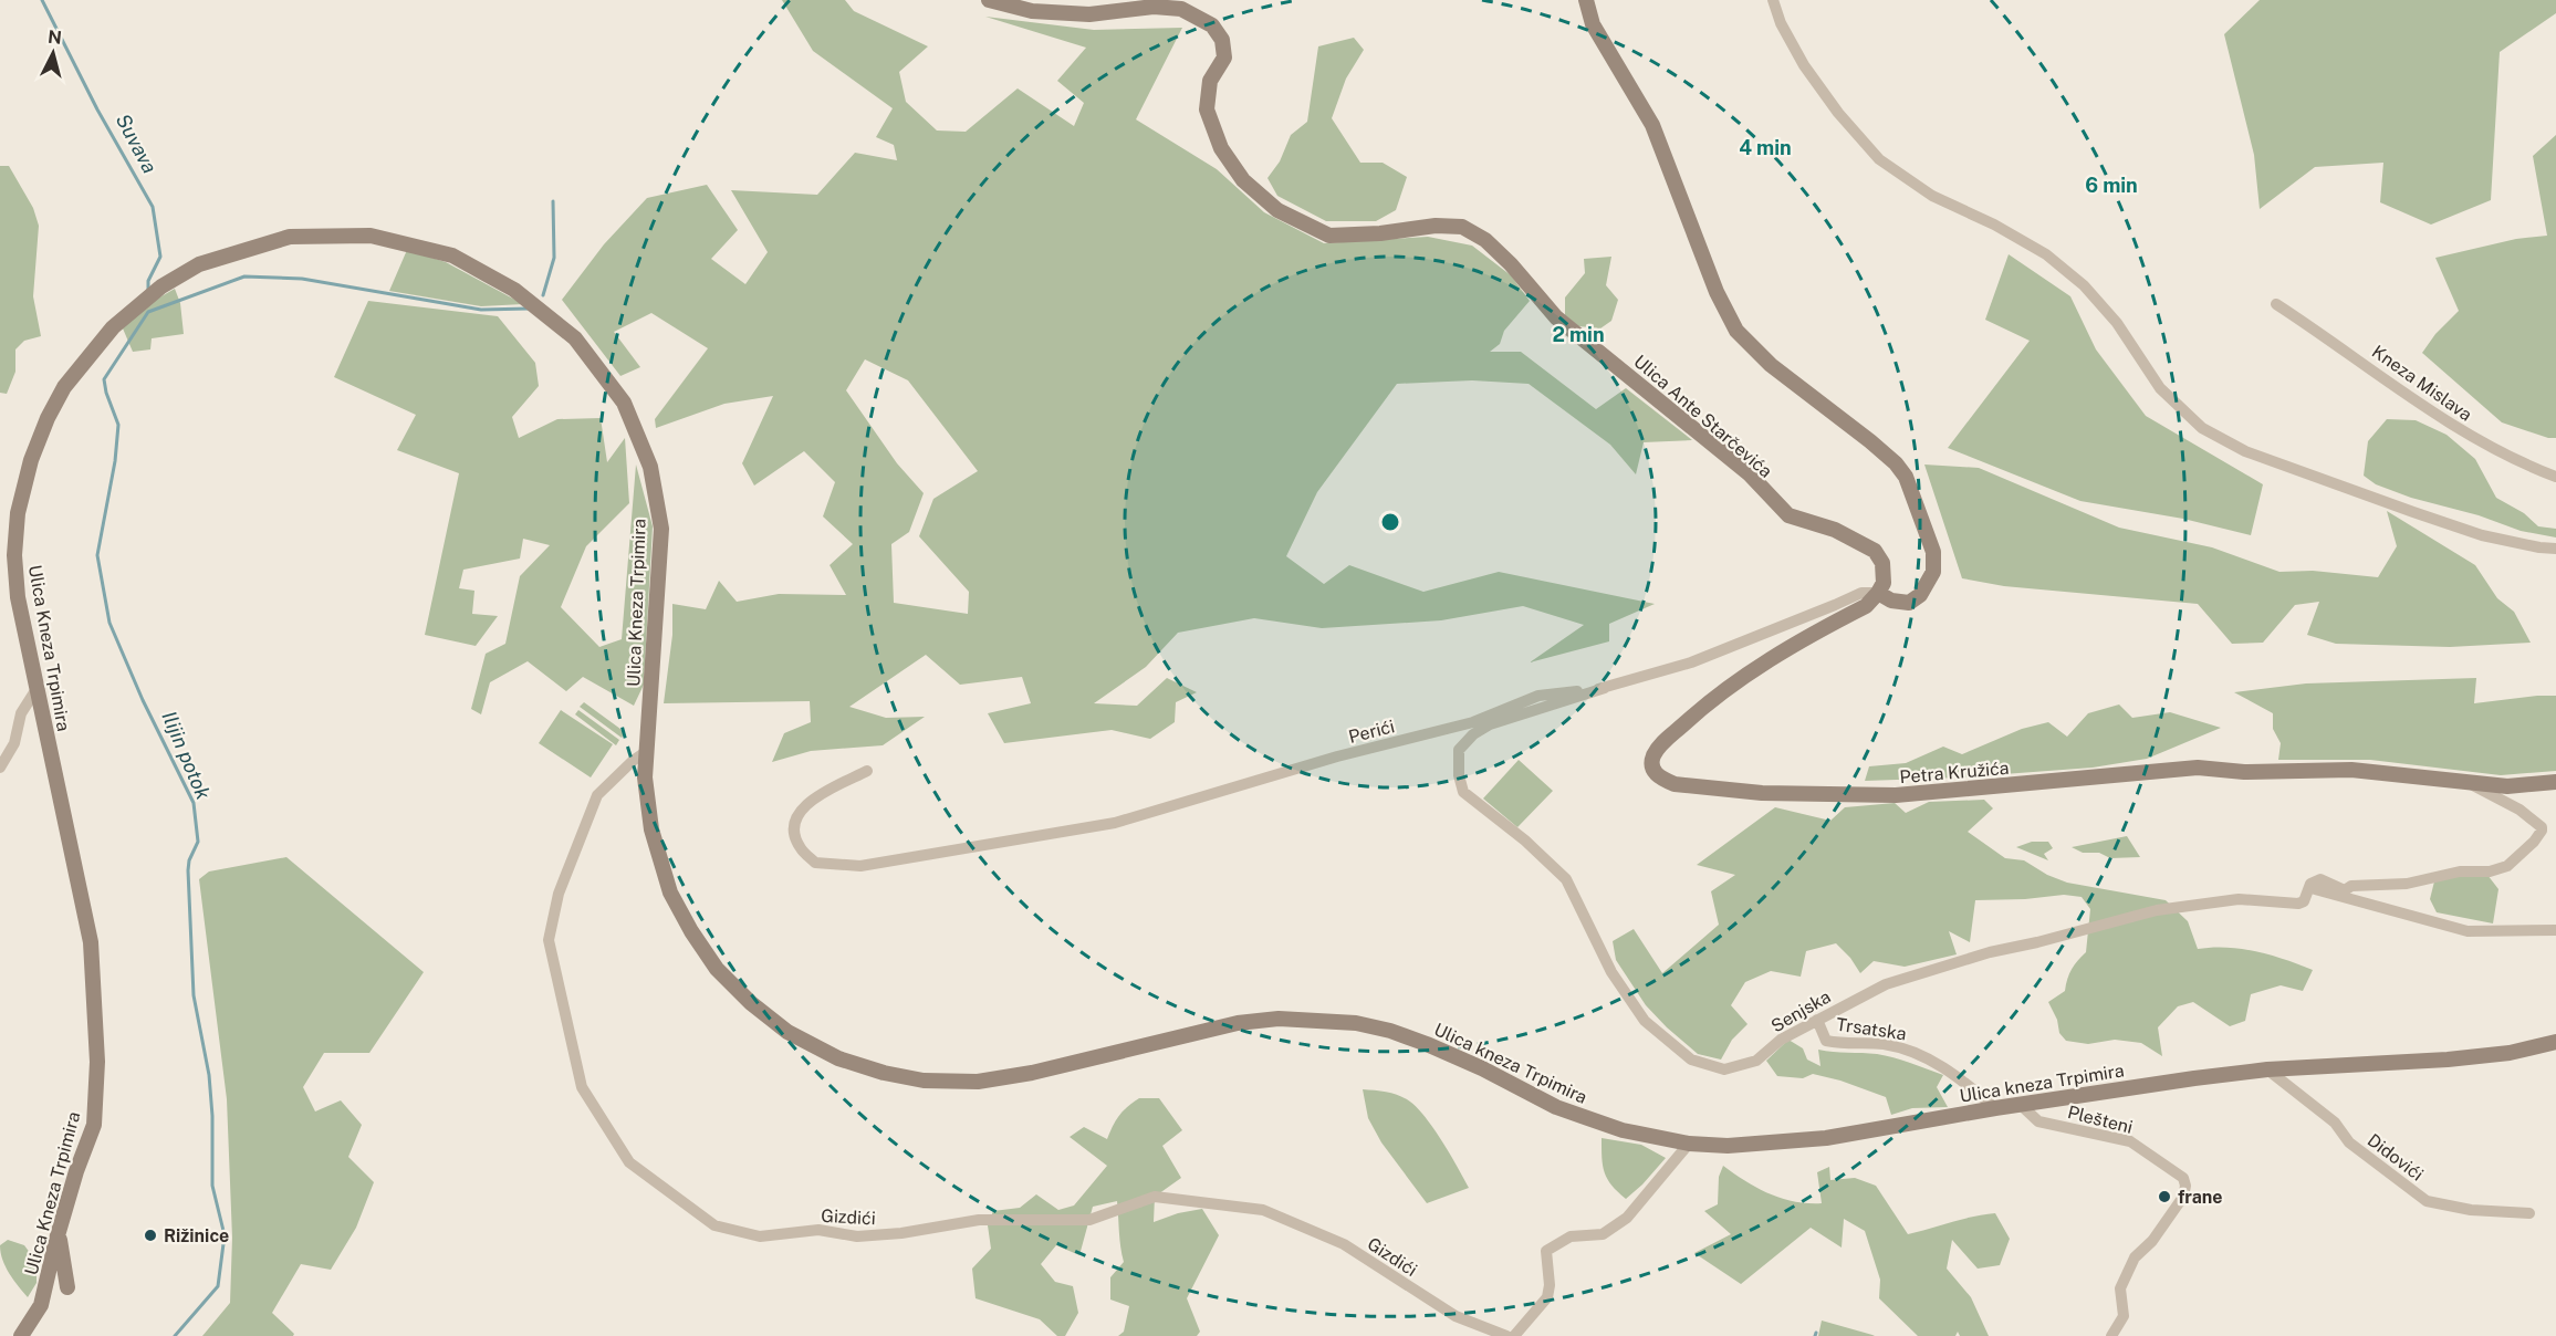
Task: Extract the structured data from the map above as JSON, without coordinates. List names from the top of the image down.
{
  "streets": {
    "main road": [
      "Ulica Ante Starčevića",
      "Ulica Kneza Trpimira",
      "Petra Kružića",
      "Ulica kneza Trpimira"
    ],
    "street": [
      "Kneza Mislava",
      "Perići",
      "Senjska",
      "Trsatska",
      "Plešteni",
      "Didovići",
      "Gizdići"
    ]
  },
  "crossings": [
    ["Ulica Ante Starčevića", "Perići"],
    ["Ulica Ante Starčevića", "Petra Kružića"],
    ["Ulica Kneza Trpimira", "Ulica kneza Trpimira"],
    ["Ulica Kneza Trpimira", "Gizdići"],
    ["Perići", "Petra Kružića"],
    ["Perići", "Senjska"],
    ["Senjska", "Trsatska"],
    ["Trsatska", "Ulica kneza Trpimira"],
    ["Ulica kneza Trpimira", "Plešteni"],
    ["Ulica kneza Trpimira", "Didovići"]
  ],
  "water": ["Suvava", "Ilijin potok"],
  "places": ["frane", "Rižinice"],
  "north": "top",
  "rings": ["4 min", "6 min", "2 min"]
}
